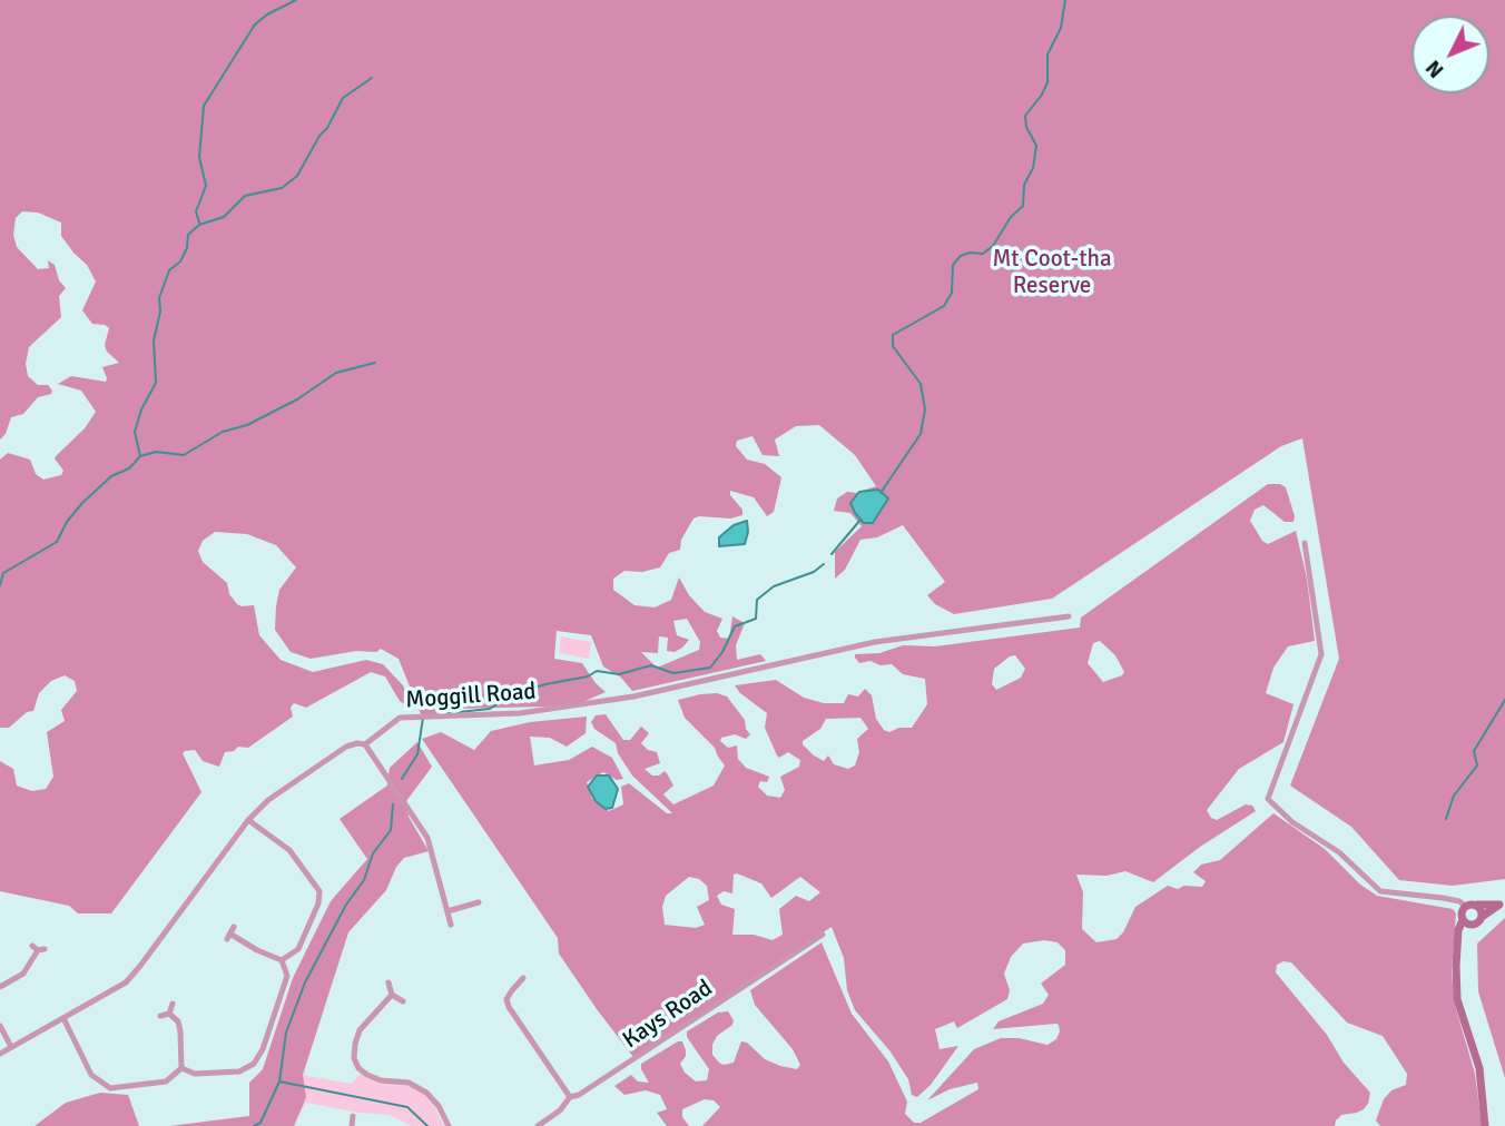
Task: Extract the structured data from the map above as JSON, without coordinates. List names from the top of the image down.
{
  "streets": {
    "street": ["Moggill Road", "Kays Road"]
  },
  "parks": ["Mt Coot-tha Reserve"],
  "north": "bottom left"
}
